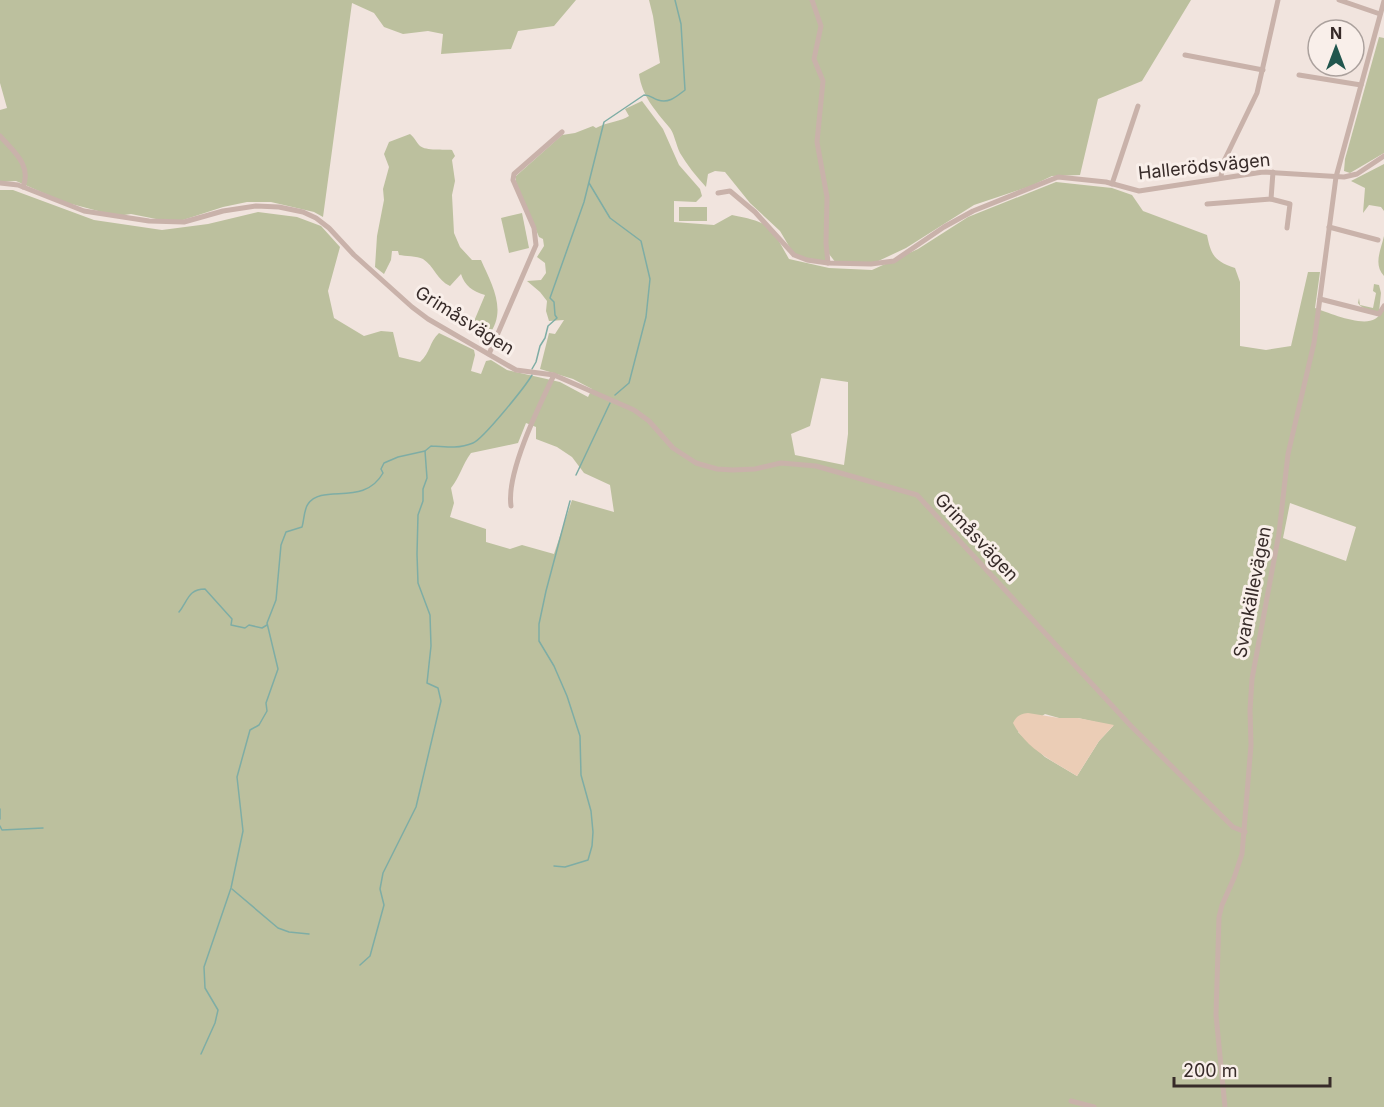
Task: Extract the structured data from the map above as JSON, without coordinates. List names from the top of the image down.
{
  "streets": {
    "street": ["Hallerödsvägen", "Grimåsvägen", "Svankällevägen"]
  },
  "crossings": [
    ["Hallerödsvägen", "Svankällevägen"],
    ["Grimåsvägen", "Svankällevägen"]
  ],
  "scale_bar": "200 m",
  "north": "top"
}
